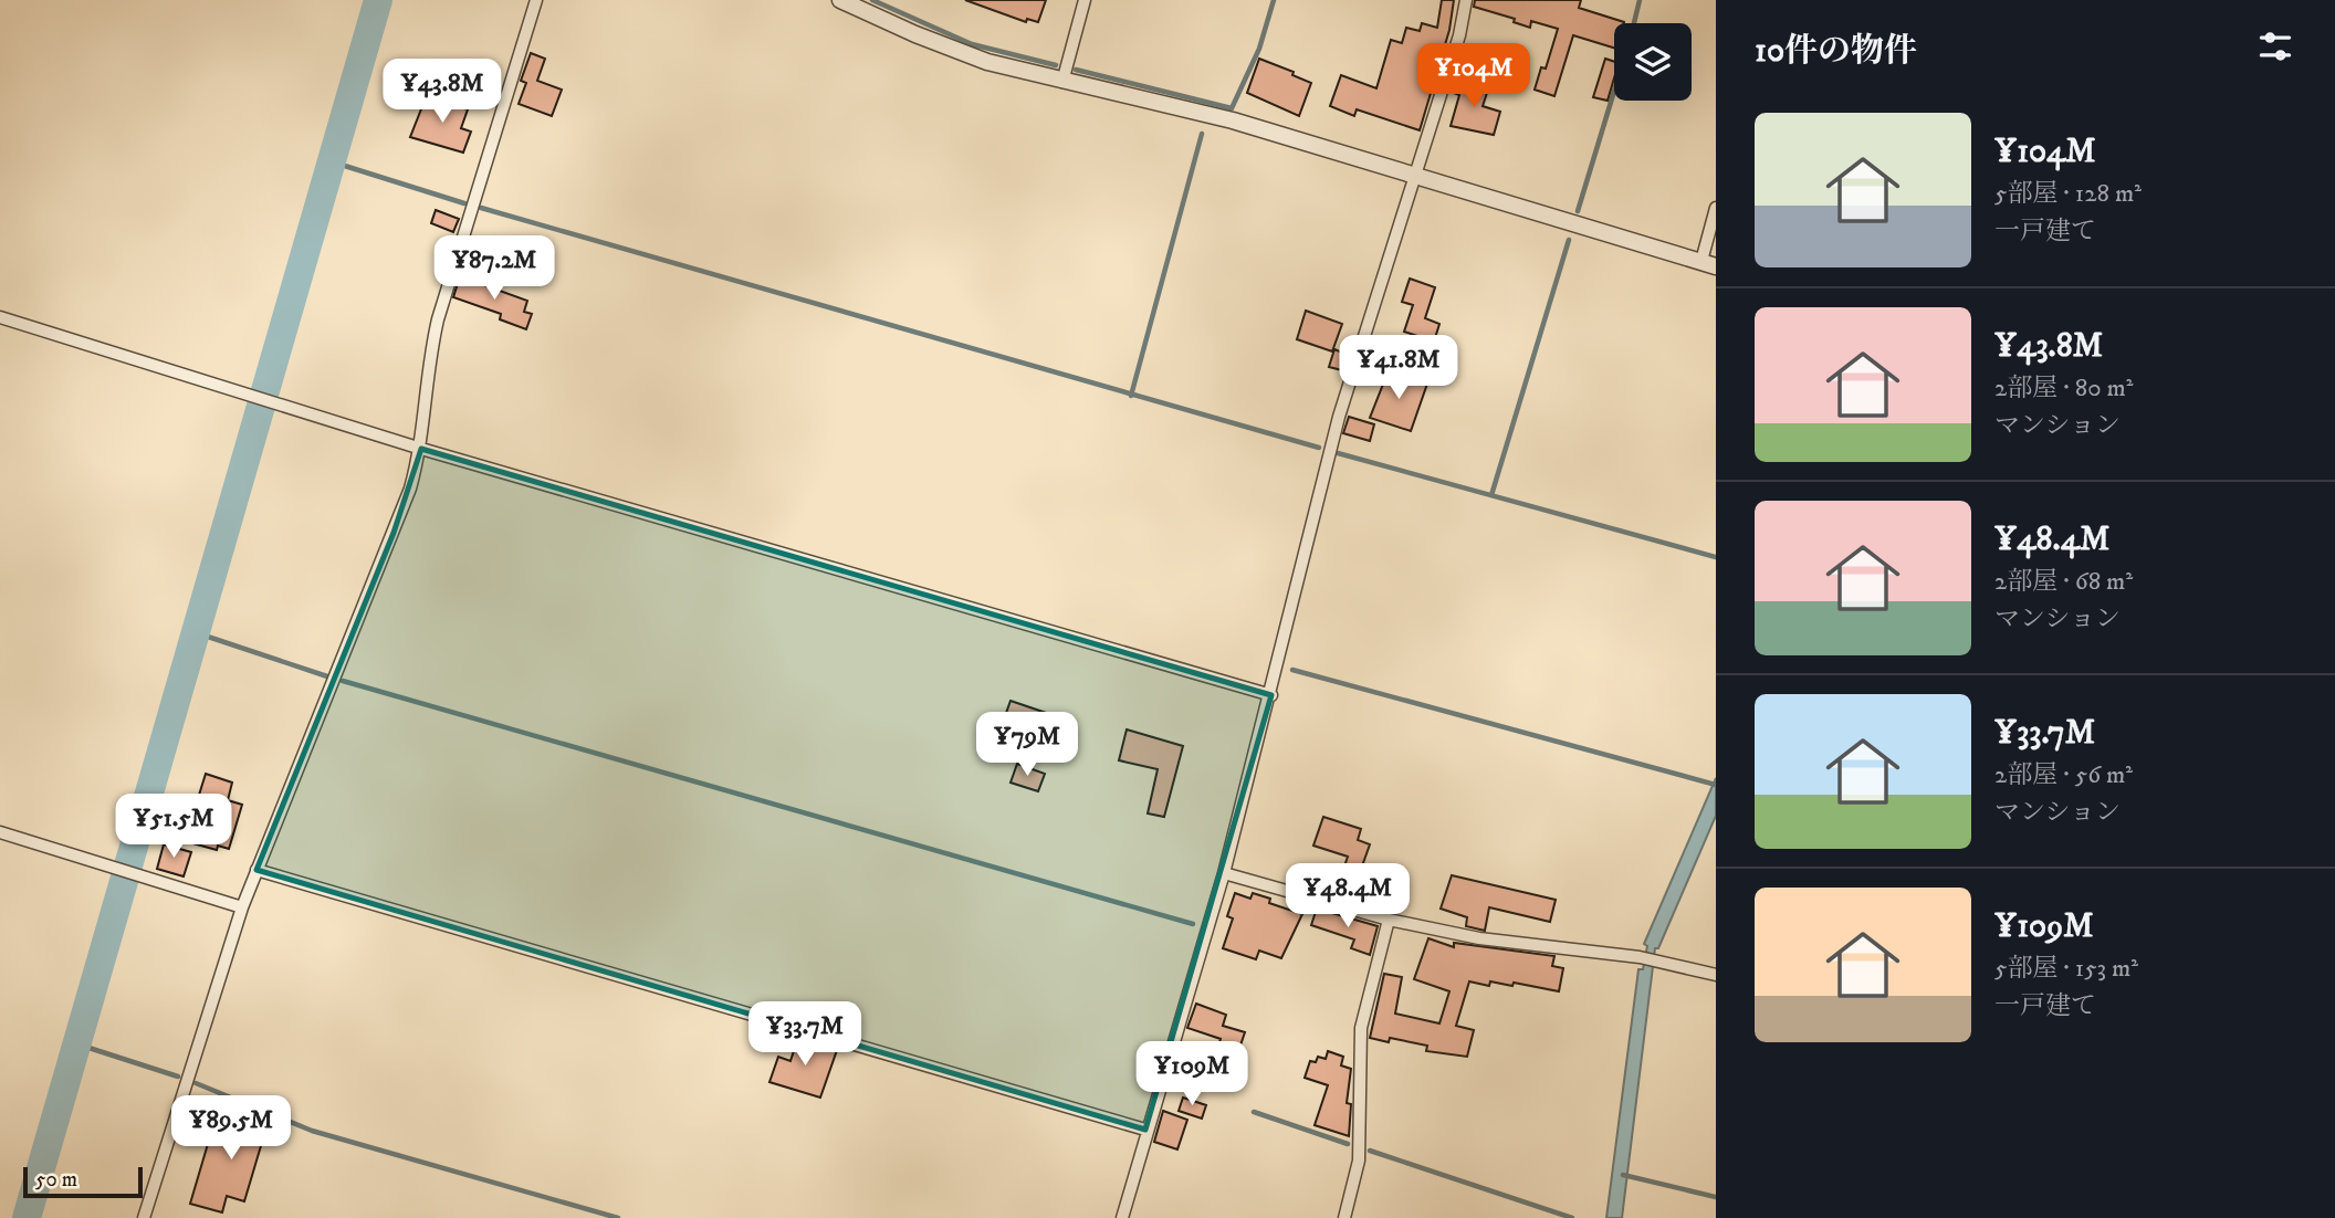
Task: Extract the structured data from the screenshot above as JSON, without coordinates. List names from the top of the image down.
{
  "scale_bar": "50 m",
  "page": {
    "heading": "10件の物件",
    "price": [
      "¥104M",
      "¥43.8M",
      "¥87.2M",
      "¥41.8M",
      "¥79M",
      "¥51.5M",
      "¥48.4M",
      "¥33.7M",
      "¥109M",
      "¥89.5M"
    ],
    "list": [
      {
        "name": "¥104M",
        "note": "5部屋 · 128 m² · 一戸建て"
      },
      {
        "name": "¥43.8M",
        "note": "2部屋 · 80 m² · マンション"
      },
      {
        "name": "¥48.4M",
        "note": "2部屋 · 68 m² · マンション"
      },
      {
        "name": "¥33.7M",
        "note": "2部屋 · 56 m² · マンション"
      },
      {
        "name": "¥109M",
        "note": "5部屋 · 153 m² · 一戸建て"
      }
    ],
    "scale": "50 m"
  }
}
